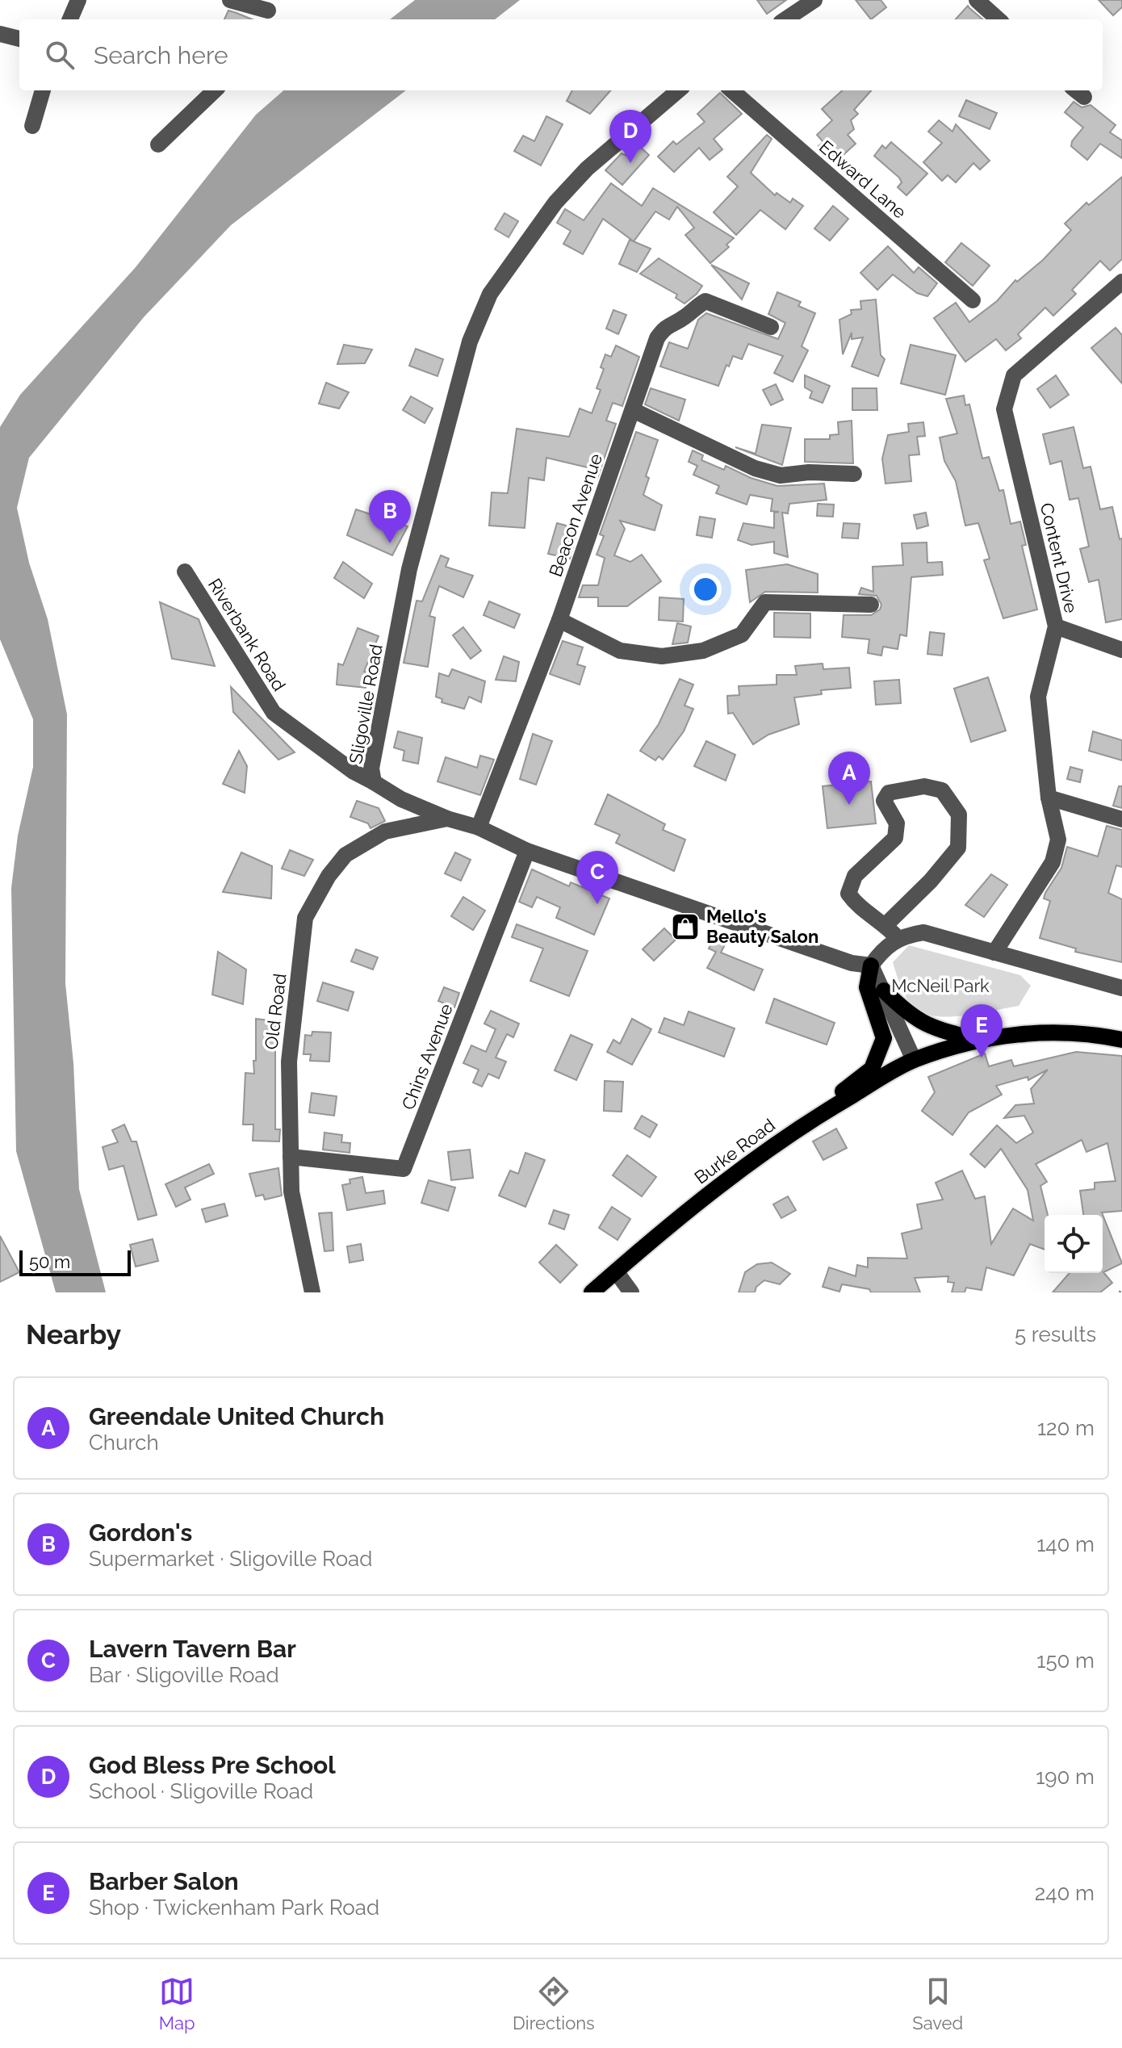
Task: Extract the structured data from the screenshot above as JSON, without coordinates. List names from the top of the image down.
{
  "streets": {
    "main road": ["Burke Road"],
    "street": [
      "Edward Lane",
      "Beacon Avenue",
      "Content Drive",
      "Riverbank Road",
      "Sligoville Road",
      "Old Road",
      "Chins Avenue"
    ]
  },
  "crossings": [
    ["Beacon Avenue", "Sligoville Road"],
    ["Riverbank Road", "Sligoville Road"],
    ["Sligoville Road", "Old Road"],
    ["Sligoville Road", "Chins Avenue"],
    ["Old Road", "Chins Avenue"]
  ],
  "parks": ["McNeil Park"],
  "places": {
    "shop": ["Mello's Beauty Salon"]
  },
  "scale_bar": "50 m",
  "page": {
    "search": "Search here",
    "pins": [
      "D",
      "B",
      "A",
      "C",
      "E"
    ],
    "scale": "50 m",
    "heading": ["Nearby", "5 results"],
    "list": [
      {
        "mark": "A",
        "name": "Greendale United Church",
        "note": "Church",
        "value": "120 m"
      },
      {
        "mark": "B",
        "name": "Gordon's",
        "note": "Supermarket · Sligoville Road",
        "value": "140 m"
      },
      {
        "mark": "C",
        "name": "Lavern Tavern Bar",
        "note": "Bar · Sligoville Road",
        "value": "150 m"
      },
      {
        "mark": "D",
        "name": "God Bless Pre School",
        "note": "School · Sligoville Road",
        "value": "190 m"
      },
      {
        "mark": "E",
        "name": "Barber Salon",
        "note": "Shop · Twickenham Park Road",
        "value": "240 m"
      }
    ],
    "nav": ["Map", "Directions", "Saved"]
  }
}
